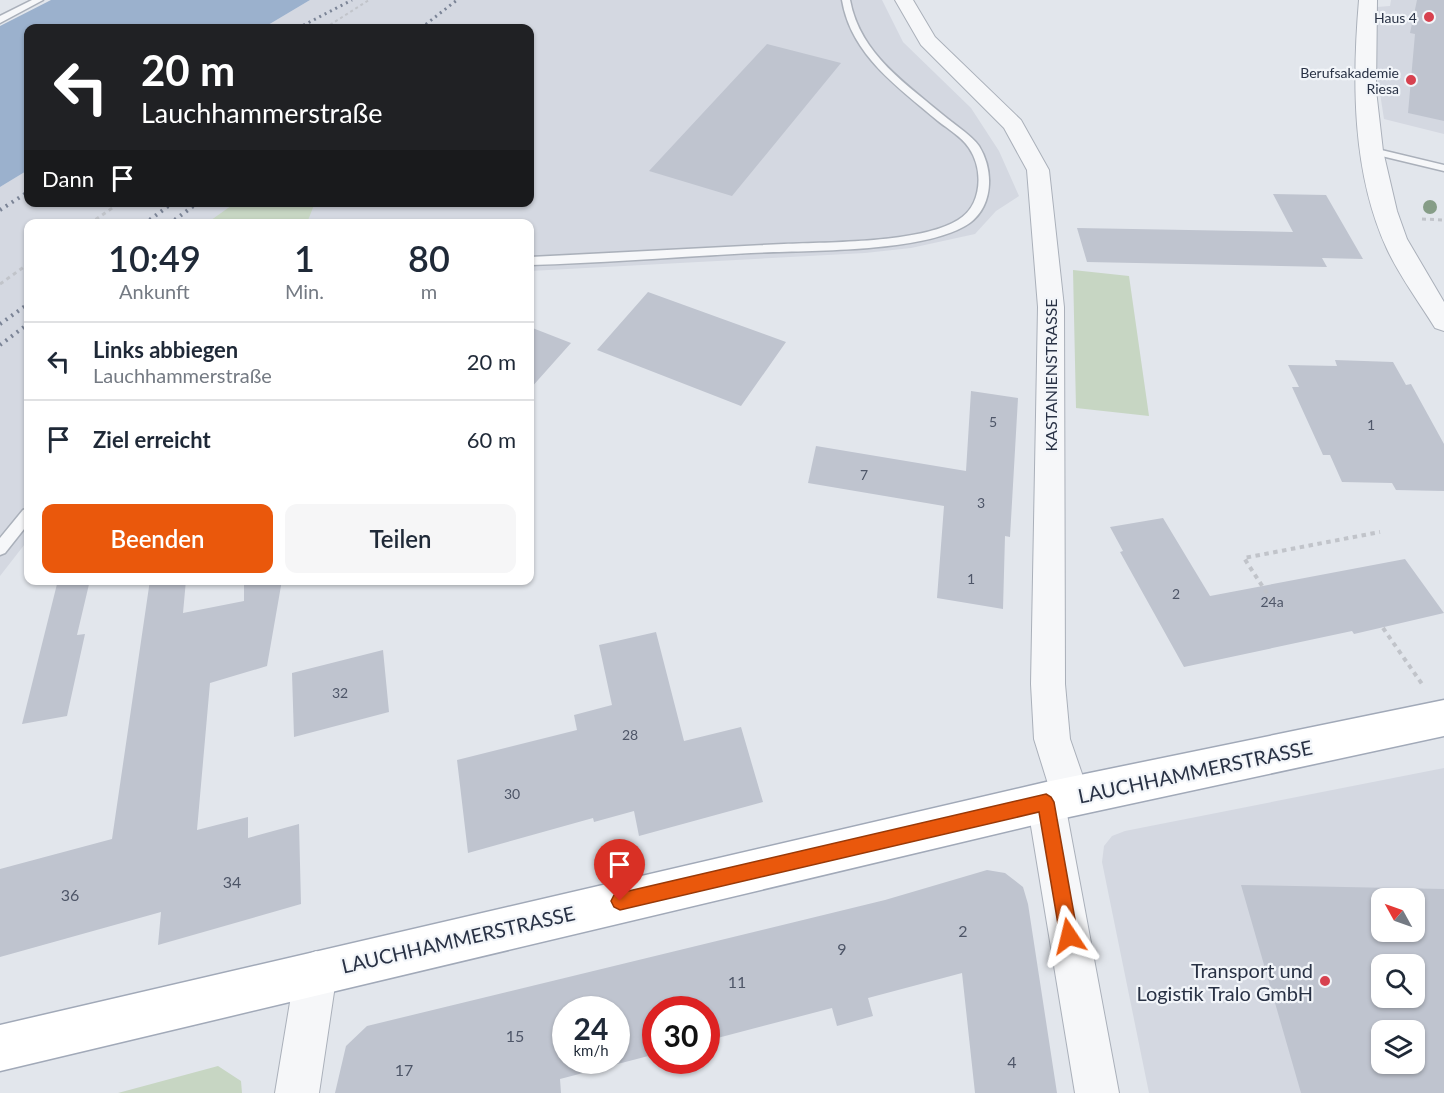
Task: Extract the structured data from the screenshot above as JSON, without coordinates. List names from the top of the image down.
{
  "streets": {
    "main road": ["LAUCHHAMMERSTRASSE"],
    "street": ["KASTANIENSTRASSE"]
  },
  "crossings": [
    ["KASTANIENSTRASSE", "LAUCHHAMMERSTRASSE"]
  ],
  "places": ["Haus 4", "Berufsakademie Riesa", "Transport und Logistik Tralo GmbH"],
  "house_numbers": [
    "5",
    "1",
    "7",
    "3",
    "1",
    "2",
    "24a",
    "32",
    "28",
    "30",
    "34",
    "36",
    "2",
    "9",
    "11",
    "15",
    "4",
    "17"
  ],
  "north": "top left",
  "page": {
    "turn": ["20 m", "Lauchhammerstraße"],
    "then": "Dann",
    "eta": [
      "10:49",
      "Ankunft",
      "1",
      "Min.",
      "80",
      "m"
    ],
    "list": [
      {
        "name": "Links abbiegen",
        "note": "Lauchhammerstraße",
        "value": "20 m"
      },
      {
        "name": "Ziel erreicht",
        "value": "60 m"
      }
    ],
    "buttons": ["Beenden", "Teilen"],
    "speed": "24 km/h",
    "limit": "30"
  }
}
